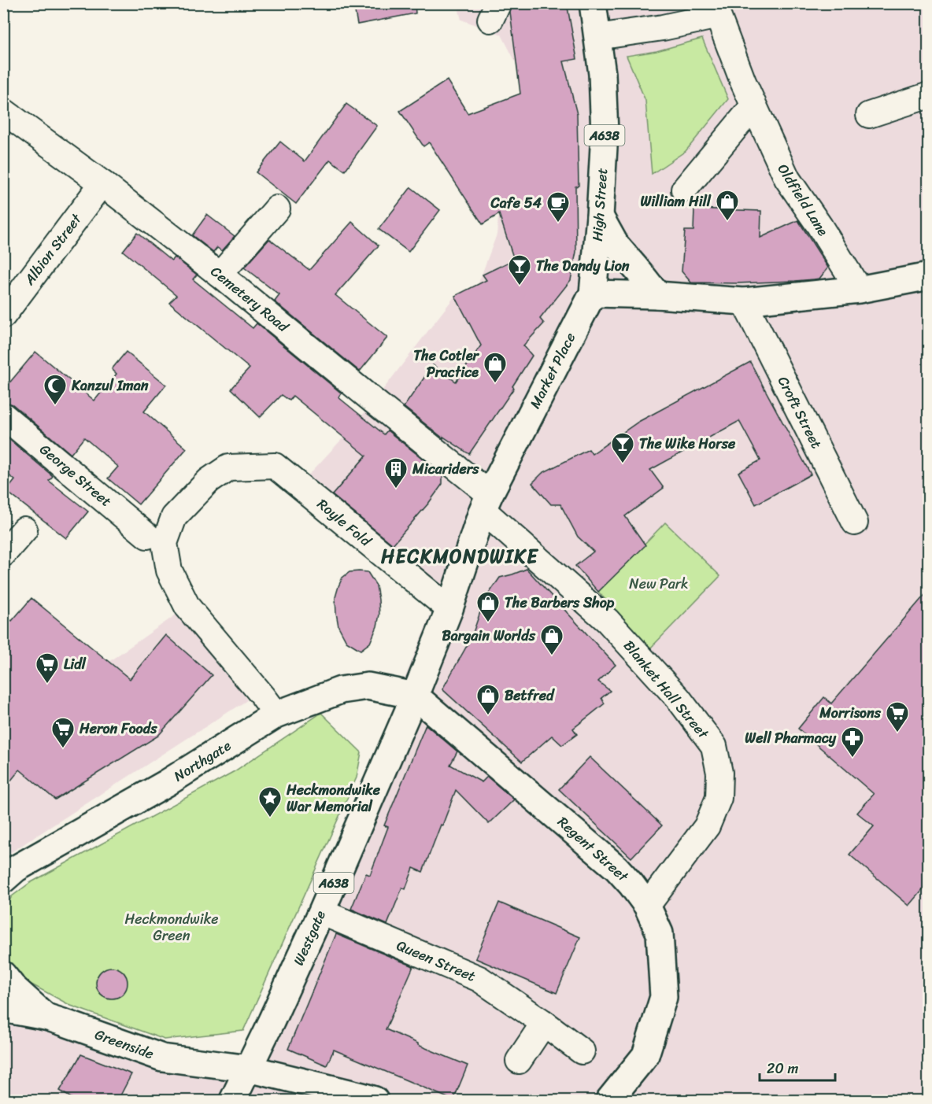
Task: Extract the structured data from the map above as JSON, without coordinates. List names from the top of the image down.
{
  "streets": {
    "main road": [
      "A638",
      "High Street",
      "Market Place",
      "Northgate",
      "Regent Street",
      "Westgate",
      "Greenside"
    ],
    "street": [
      "Oldfield Lane",
      "Albion Street",
      "Cemetery Road",
      "Croft Street",
      "George Street",
      "Royle Fold",
      "Blanket Hall Street",
      "Queen Street"
    ]
  },
  "crossings": [
    ["Oldfield Lane", "High Street"],
    ["High Street", "Market Place"],
    ["Albion Street", "Cemetery Road"],
    ["Cemetery Road", "Market Place"],
    ["Cemetery Road", "Blanket Hall Street"],
    ["Market Place", "Royle Fold"],
    ["Market Place", "Blanket Hall Street"],
    ["Market Place", "Northgate"],
    ["Market Place", "Regent Street"],
    ["Market Place", "Westgate"],
    ["Royle Fold", "Northgate"],
    ["Blanket Hall Street", "Regent Street"],
    ["Northgate", "Regent Street"],
    ["Northgate", "Westgate"],
    ["Regent Street", "Westgate"],
    ["Westgate", "Queen Street"],
    ["Westgate", "Greenside"]
  ],
  "districts": ["HECKMONDWIKE"],
  "parks": ["New Park", "Heckmondwike Green"],
  "places": {
    "shop": [
      "William Hill",
      "The Cotler Practice",
      "The Barbers Shop",
      "Bargain Worlds",
      "Betfred"
    ],
    "cafe": ["Cafe 54"],
    "bar": ["The Dandy Lion", "The Wike Horse"],
    "mosque": ["Kanzul Iman"],
    "building": ["Micariders"],
    "supermarket": ["Lidl", "Morrisons", "Heron Foods"],
    "pharmacy": ["Well Pharmacy"],
    "place": ["Heckmondwike War Memorial"]
  },
  "scale_bar": "20 m"
}
